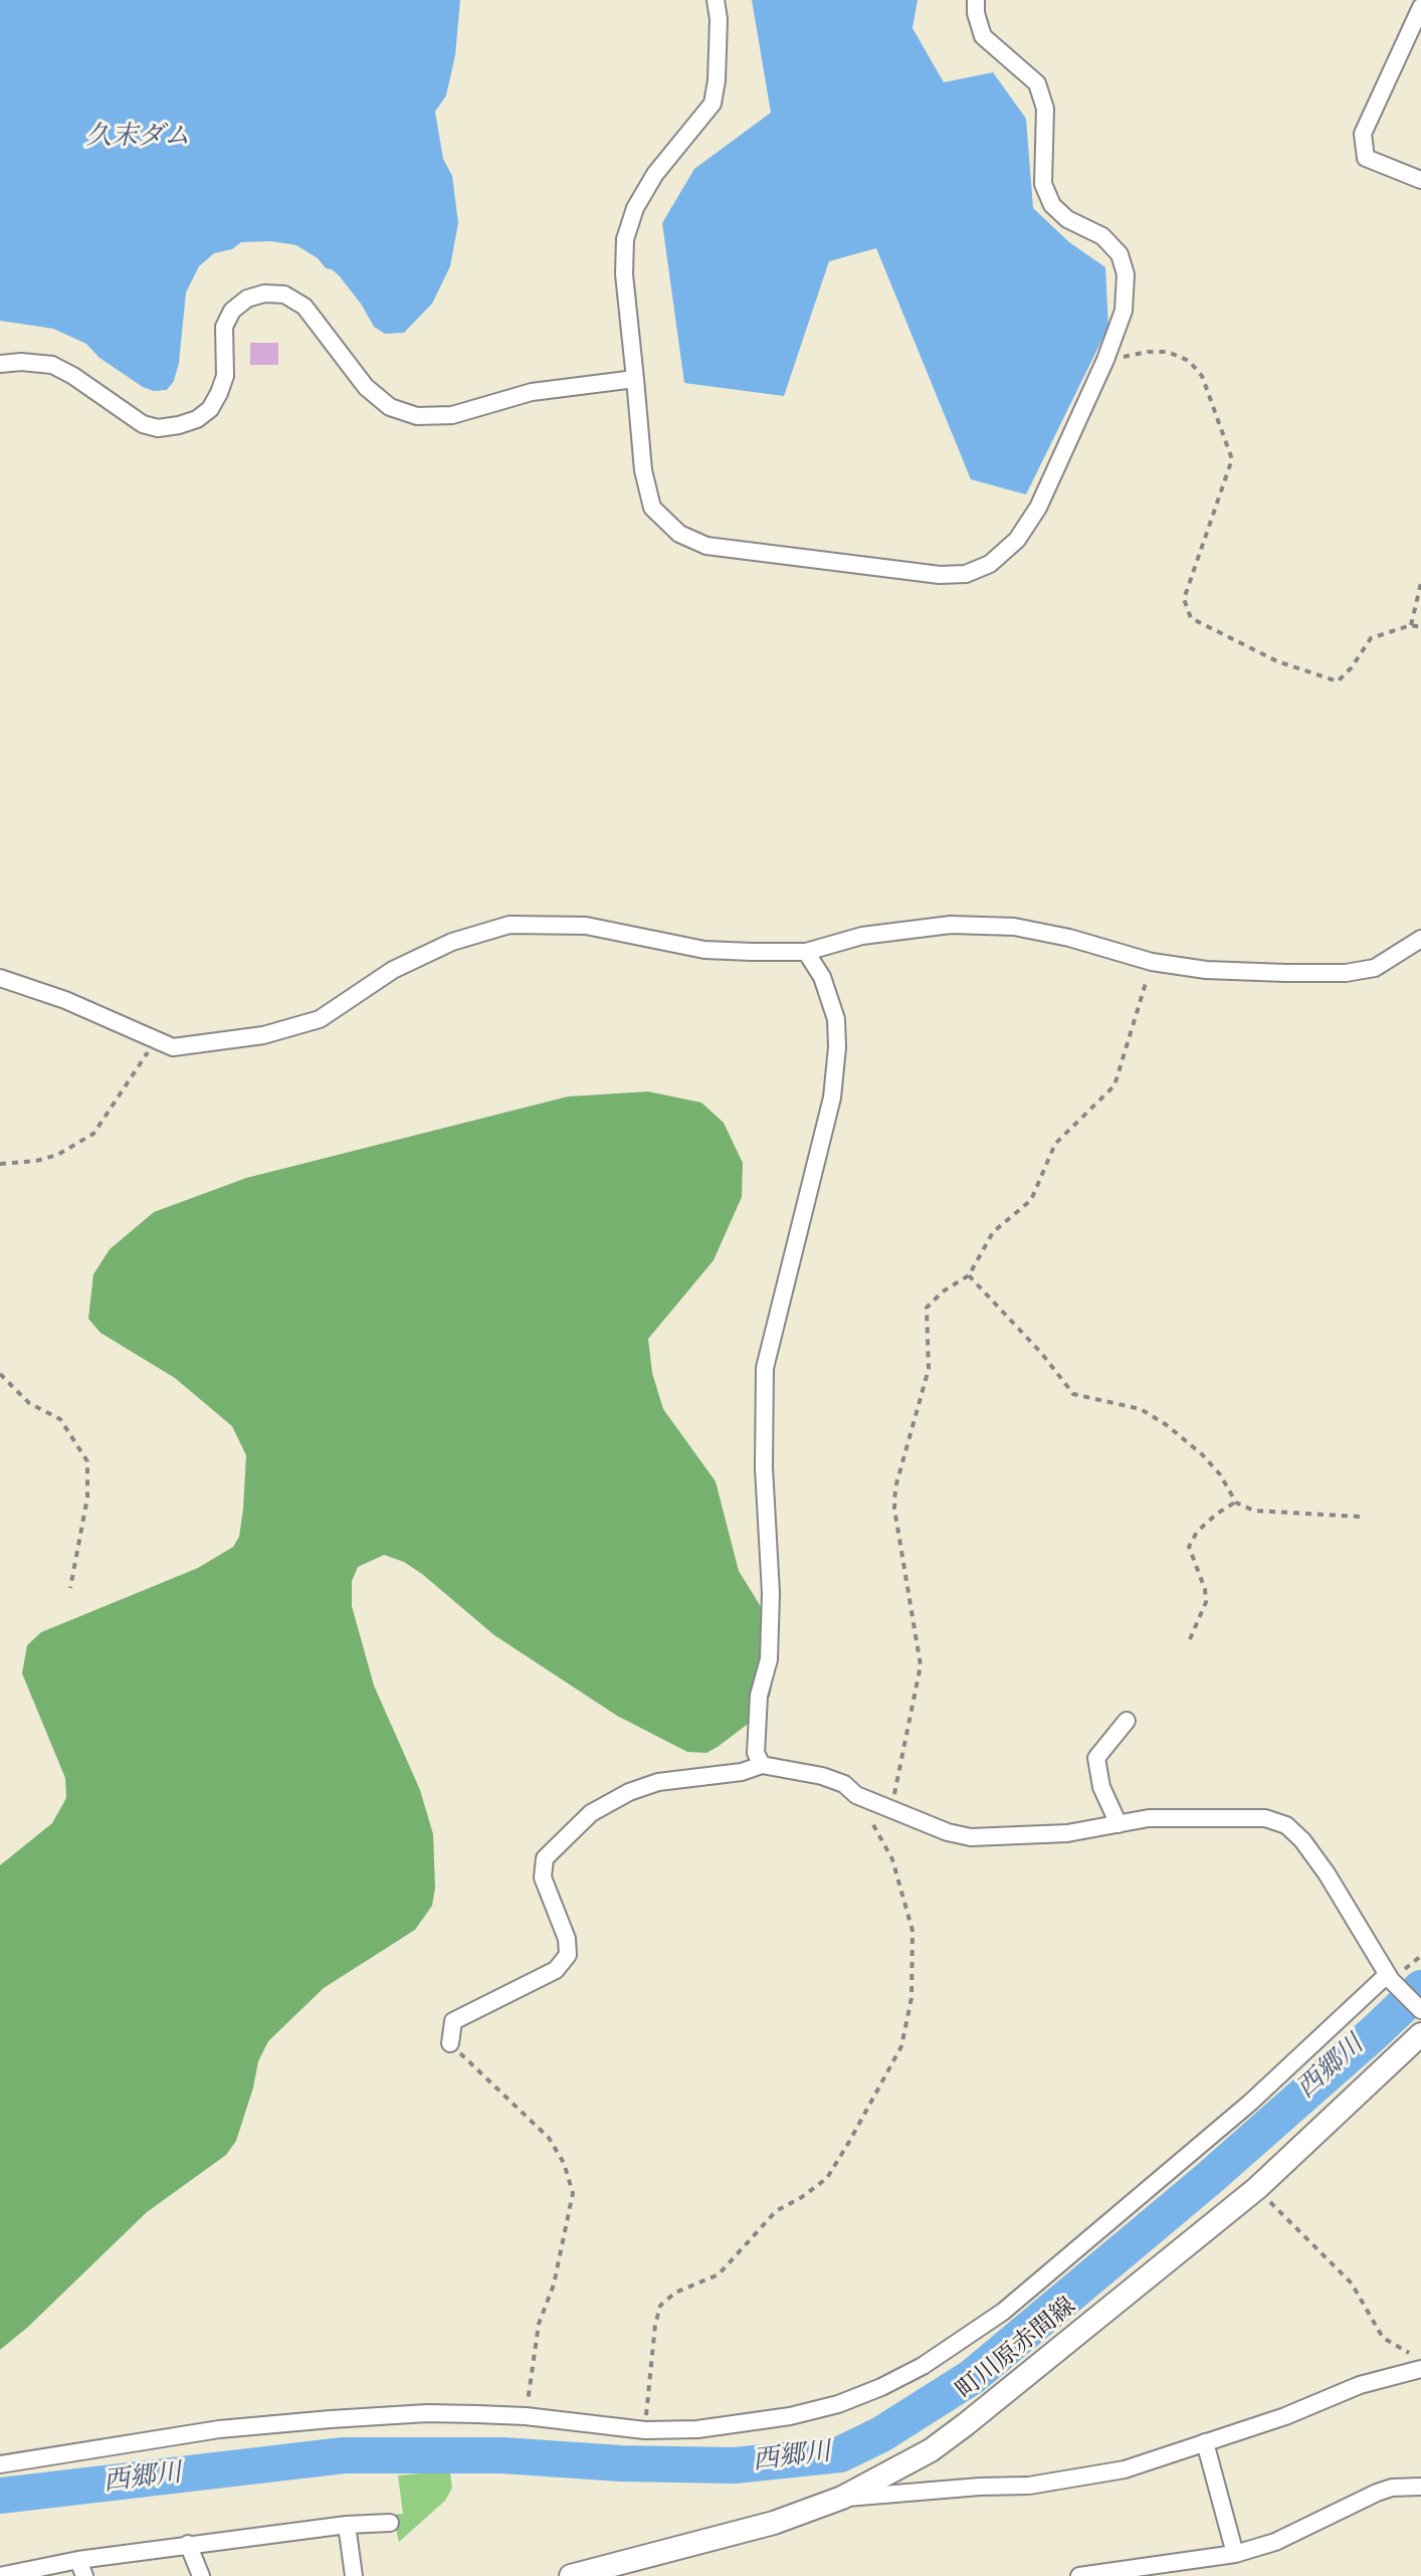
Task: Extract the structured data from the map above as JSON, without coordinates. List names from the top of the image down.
{
  "streets": {
    "main road": ["町川原赤間線"]
  },
  "water": ["久末ダム", "西郷川"]
}
